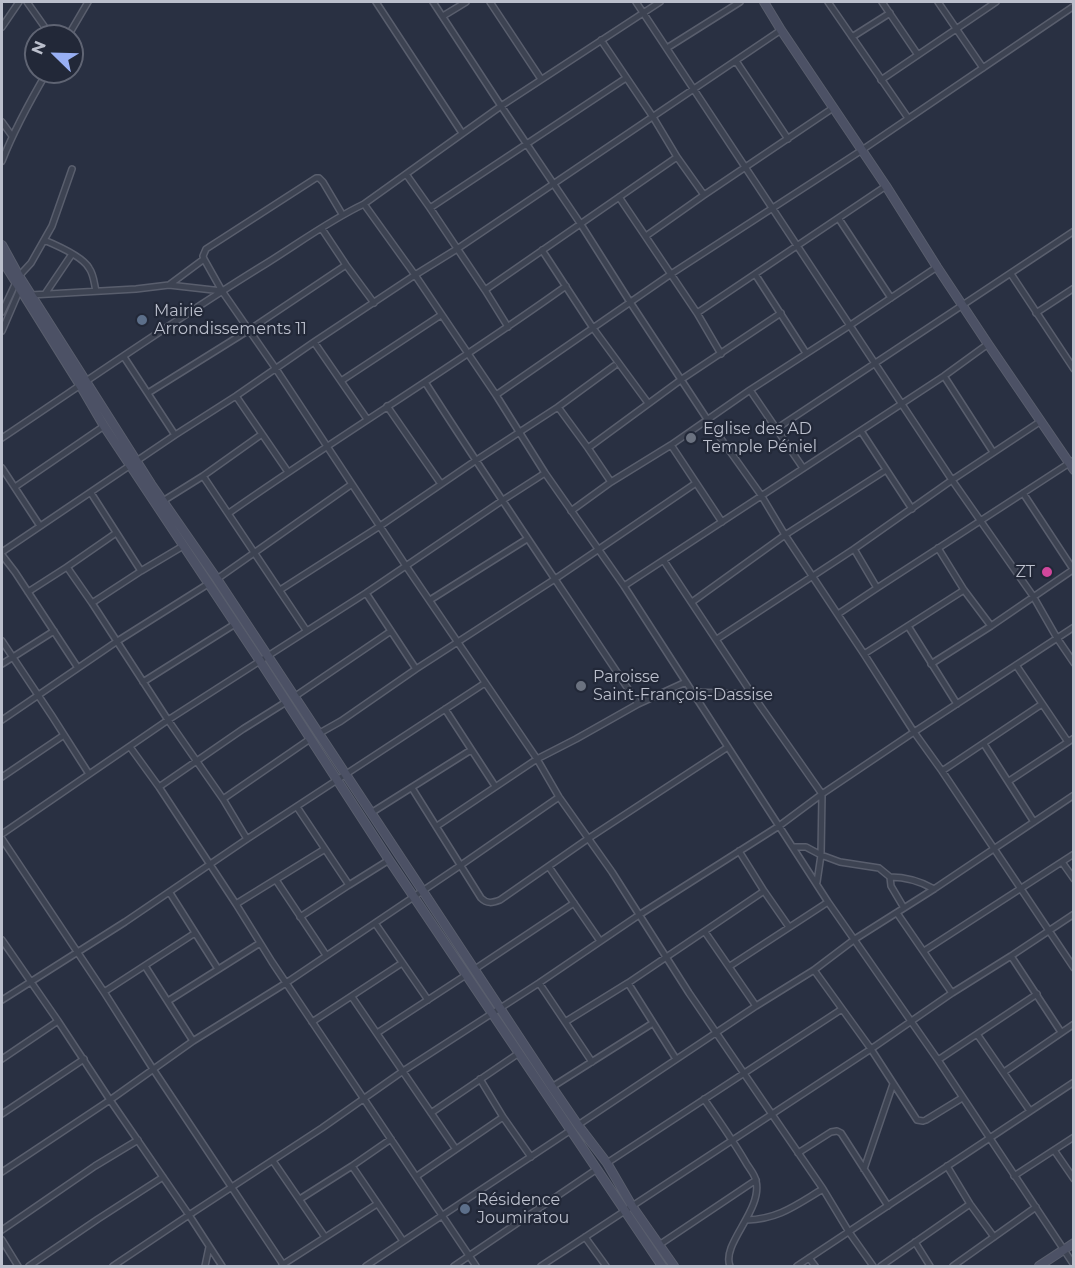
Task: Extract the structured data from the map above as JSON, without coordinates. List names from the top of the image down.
{
  "places": [
    "Mairie Arrondissements 11",
    "Eglise des AD Temple Péniel",
    "ZT",
    "Paroisse Saint-François-Dassise",
    "Résidence Joumiratou"
  ],
  "north": "top left"
}
